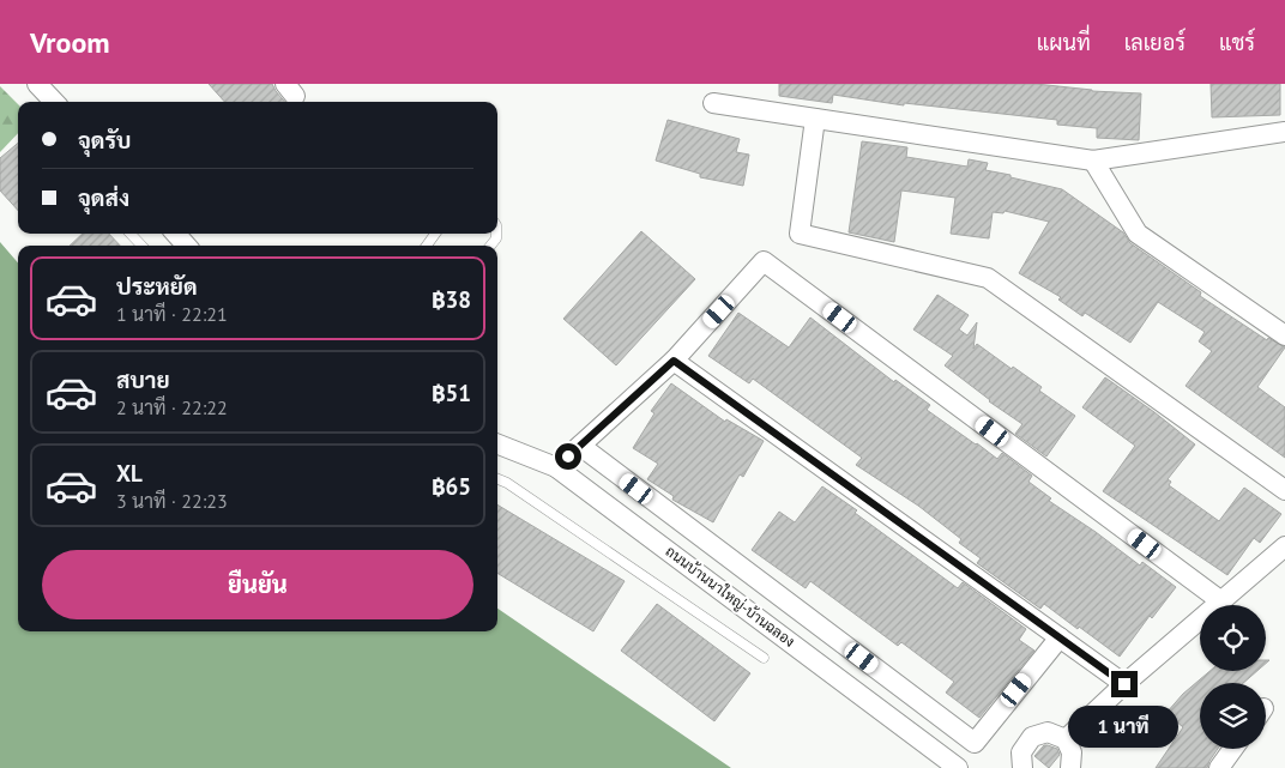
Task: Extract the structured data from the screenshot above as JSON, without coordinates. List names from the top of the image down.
{
  "streets": {
    "street": ["ถนนบ้านนาใหญ่-บ้านฉลอง"]
  },
  "page": {
    "header": "Vroom",
    "nav": ["แผนที่", "เลเยอร์", "แชร์"],
    "banner": ["จุดรับ", "จุดส่ง"],
    "list": [
      {
        "name": "ประหยัด",
        "note": "1 นาที · 22:21",
        "value": "฿38"
      },
      {
        "name": "สบาย",
        "note": "2 นาที · 22:22",
        "value": "฿51"
      },
      {
        "name": "XL",
        "note": "3 นาที · 22:23",
        "value": "฿65"
      }
    ],
    "buttons": "ยืนยัน",
    "bubble": "1 นาที"
  }
}
